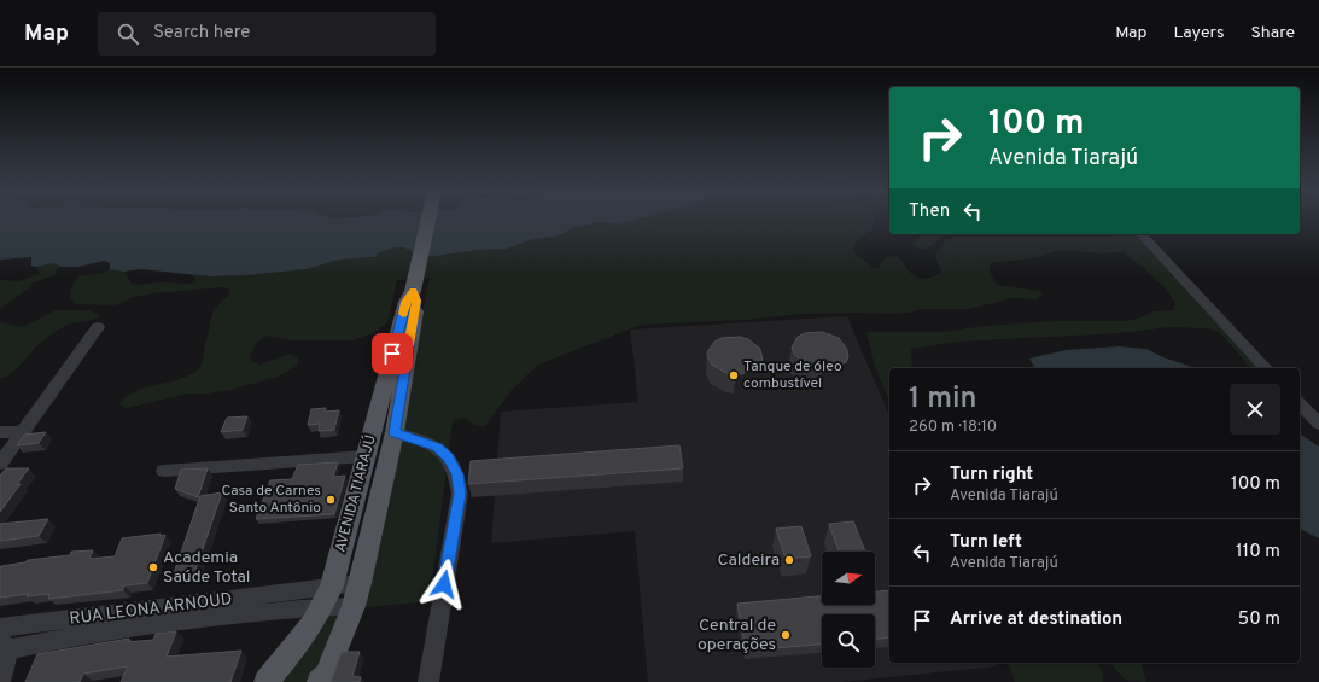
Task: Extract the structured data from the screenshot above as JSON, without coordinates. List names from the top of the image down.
{
  "streets": {
    "main road": ["AVENIDA TIARAJÚ"],
    "street": ["RUA LEONA ARNOUD"]
  },
  "crossings": [
    ["AVENIDA TIARAJÚ", "RUA LEONA ARNOUD"]
  ],
  "places": [
    "Tanque de óleo combustível",
    "Casa de Carnes Santo Antônio",
    "Caldeira",
    "Academia Saúde Total",
    "Central de operações"
  ],
  "north": "right",
  "page": {
    "header": "Map",
    "search": "Search here",
    "nav": ["Map", "Layers", "Share"],
    "turn": ["100 m", "Avenida Tiarajú"],
    "then": "Then",
    "heading": ["1 min", "260 m · 18:10"],
    "list": [
      {
        "name": "Turn right",
        "note": "Avenida Tiarajú",
        "value": "100 m"
      },
      {
        "name": "Turn left",
        "note": "Avenida Tiarajú",
        "value": "110 m"
      },
      {
        "name": "Arrive at destination",
        "value": "50 m"
      }
    ]
  }
}
